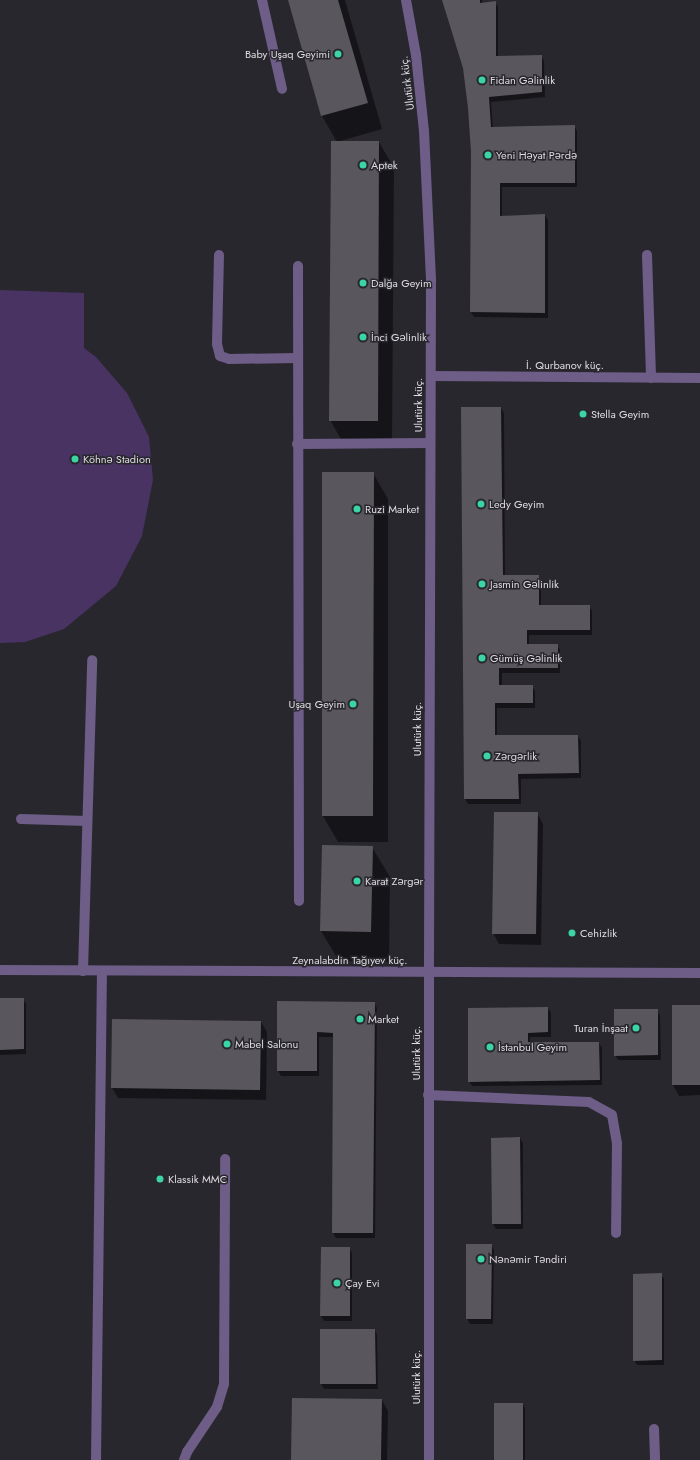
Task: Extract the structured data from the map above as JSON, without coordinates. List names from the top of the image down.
{
  "streets": {
    "street": ["Ulutürk küç.", "İ. Qurbanov küç.", "Zeynalabdin Tağıyev küç."]
  },
  "crossings": [
    ["Ulutürk küç.", "İ. Qurbanov küç."],
    ["Ulutürk küç.", "Zeynalabdin Tağıyev küç."]
  ],
  "places": [
    "Baby Uşaq Geyimi",
    "Fidan Gəlinlik",
    "Yeni Həyat Pərdə",
    "Aptek",
    "Dalğa Geyim",
    "İnci Gəlinlik",
    "Stella Geyim",
    "Köhnə Stadion",
    "Ledy Geyim",
    "Ruzi Market",
    "Jasmin Gəlinlik",
    "Gümüş Gəlinlik",
    "Uşaq Geyim",
    "Zərgərlik",
    "Karat Zərgər",
    "Cehizlik",
    "Market",
    "Turan İnşaat",
    "Mabel Salonu",
    "İstanbul Geyim",
    "Klassik MMC",
    "Nənəmir Təndiri",
    "Çay Evi"
  ]
}
